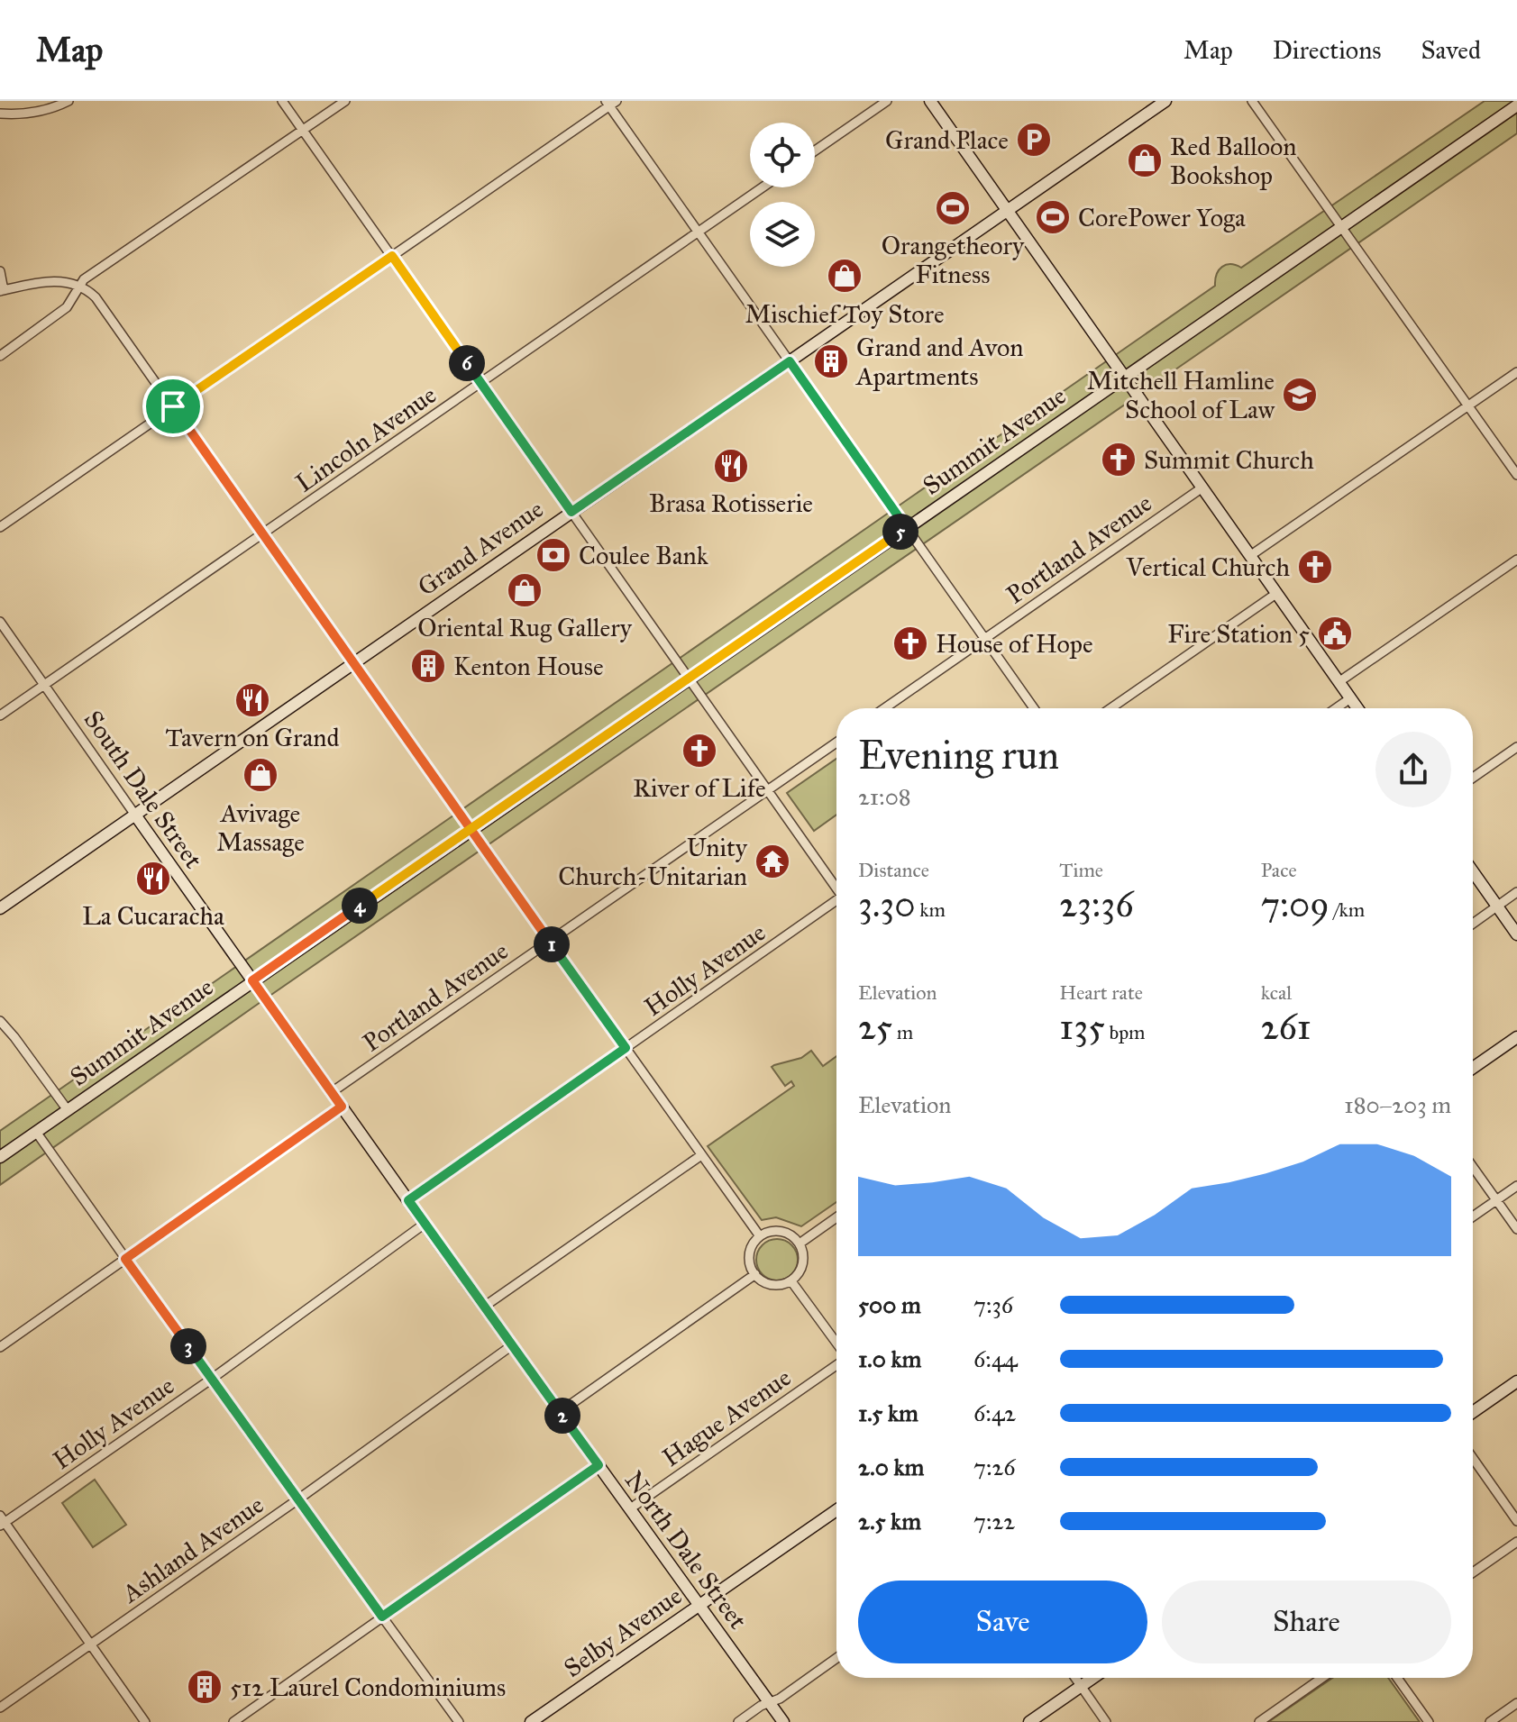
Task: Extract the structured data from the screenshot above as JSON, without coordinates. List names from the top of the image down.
{
  "streets": {
    "street": [
      "Lincoln Avenue",
      "Summit Avenue",
      "Grand Avenue",
      "Portland Avenue",
      "South Dale Street",
      "Holly Avenue",
      "Hague Avenue",
      "Ashland Avenue",
      "North Dale Street",
      "Selby Avenue"
    ]
  },
  "crossings": [
    ["Lincoln Avenue", "South Dale Street"],
    ["Summit Avenue", "South Dale Street"],
    ["Summit Avenue", "North Dale Street"],
    ["Grand Avenue", "South Dale Street"],
    ["Portland Avenue", "North Dale Street"],
    ["South Dale Street", "North Dale Street"],
    ["Holly Avenue", "North Dale Street"],
    ["Hague Avenue", "North Dale Street"],
    ["Ashland Avenue", "North Dale Street"],
    ["North Dale Street", "Selby Avenue"]
  ],
  "places": {
    "parking": ["Grand Place"],
    "shop": [
      "Red Balloon Bookshop",
      "Mischief Toy Store",
      "Oriental Rug Gallery",
      "Avivage Massage"
    ],
    "sports": ["Orangetheory Fitness", "CorePower Yoga"],
    "building": ["Grand and Avon Apartments", "Kenton House", "512 Laurel Condominiums"],
    "school or university": ["Mitchell Hamline School of Law"],
    "church": [
      "Summit Church",
      "Vertical Church",
      "House of Hope",
      "River of Life"
    ],
    "restaurant": ["Brasa Rotisserie", "Tavern on Grand", "La Cucaracha"],
    "bank": ["Coulee Bank"],
    "public building": ["Fire Station 5"],
    "temple": ["Unity Church-Unitarian"]
  },
  "page": {
    "header": "Map",
    "nav": ["Map", "Directions", "Saved"],
    "pins": [
      "6",
      "5",
      "4",
      "1",
      "3",
      "2"
    ],
    "heading": ["Evening run", "21:08"],
    "stats": [
      ["Distance", "3.30 km"],
      ["Time", "23:36"],
      ["Pace", "7:09 /km"],
      ["Elevation", "25 m"],
      ["Heart rate", "135 bpm"],
      ["kcal", "261"]
    ],
    "chart": ["Elevation", "180–203 m"],
    "list": [
      {
        "name": "500 m",
        "note": "7:36"
      },
      {
        "name": "1.0 km",
        "note": "6:44"
      },
      {
        "name": "1.5 km",
        "note": "6:42"
      },
      {
        "name": "2.0 km",
        "note": "7:26"
      },
      {
        "name": "2.5 km",
        "note": "7:22"
      }
    ],
    "buttons": ["Save", "Share"]
  }
}
